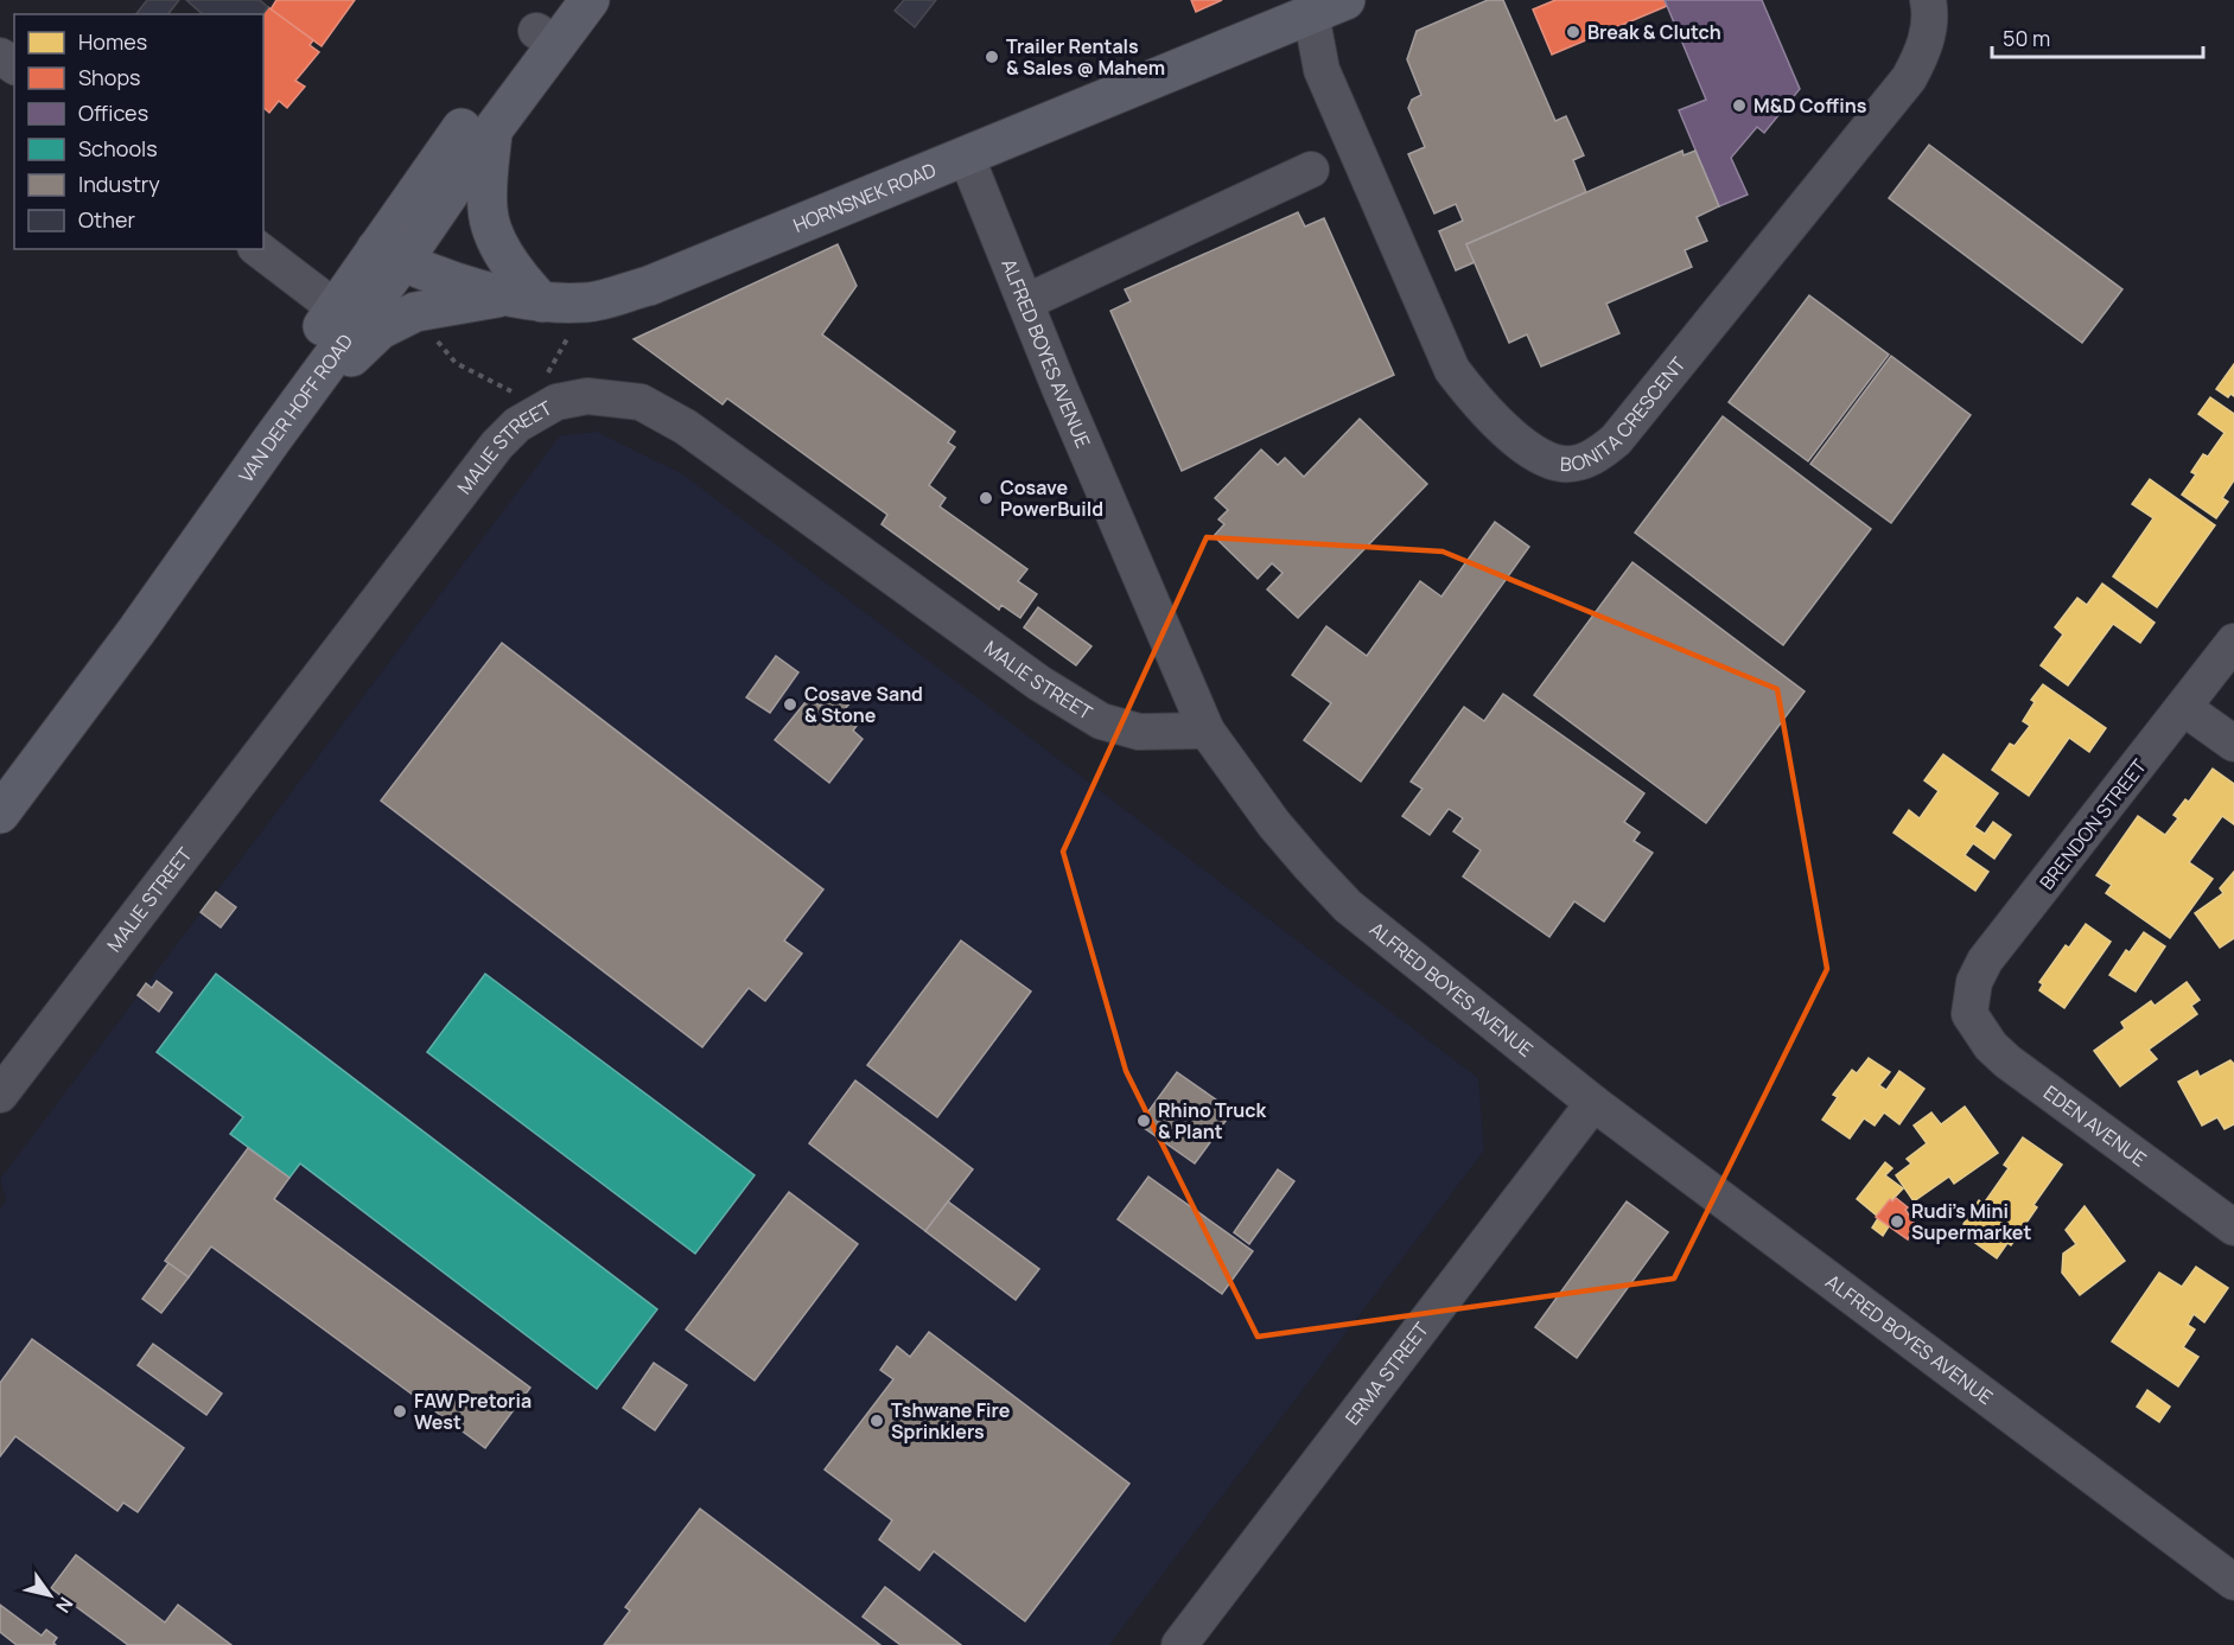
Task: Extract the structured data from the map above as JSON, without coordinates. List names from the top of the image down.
{
  "streets": {
    "main road": ["HORNSNEK ROAD", "VAN DER HOFF ROAD"],
    "street": [
      "ALFRED BOYES AVENUE",
      "BONITA CRESCENT",
      "MALIE STREET",
      "BRENDON STREET",
      "EDEN AVENUE",
      "ERMA STREET"
    ]
  },
  "crossings": [
    ["HORNSNEK ROAD", "ALFRED BOYES AVENUE"],
    ["HORNSNEK ROAD", "BONITA CRESCENT"],
    ["HORNSNEK ROAD", "VAN DER HOFF ROAD"],
    ["ALFRED BOYES AVENUE", "MALIE STREET"],
    ["ALFRED BOYES AVENUE", "ERMA STREET"],
    ["BRENDON STREET", "EDEN AVENUE"]
  ],
  "places": [
    "Break & Clutch",
    "Trailer Rentals & Sales @ Mahem",
    "M&D Coffins",
    "Cosave PowerBuild",
    "Cosave Sand & Stone",
    "Rhino Truck & Plant",
    "Rudi's Mini Supermarket",
    "FAW Pretoria West",
    "Tshwane Fire Sprinklers"
  ],
  "legend": [
    "Homes",
    "Shops",
    "Offices",
    "Schools",
    "Industry",
    "Other"
  ],
  "scale_bar": "50 m",
  "north": "bottom right"
}
